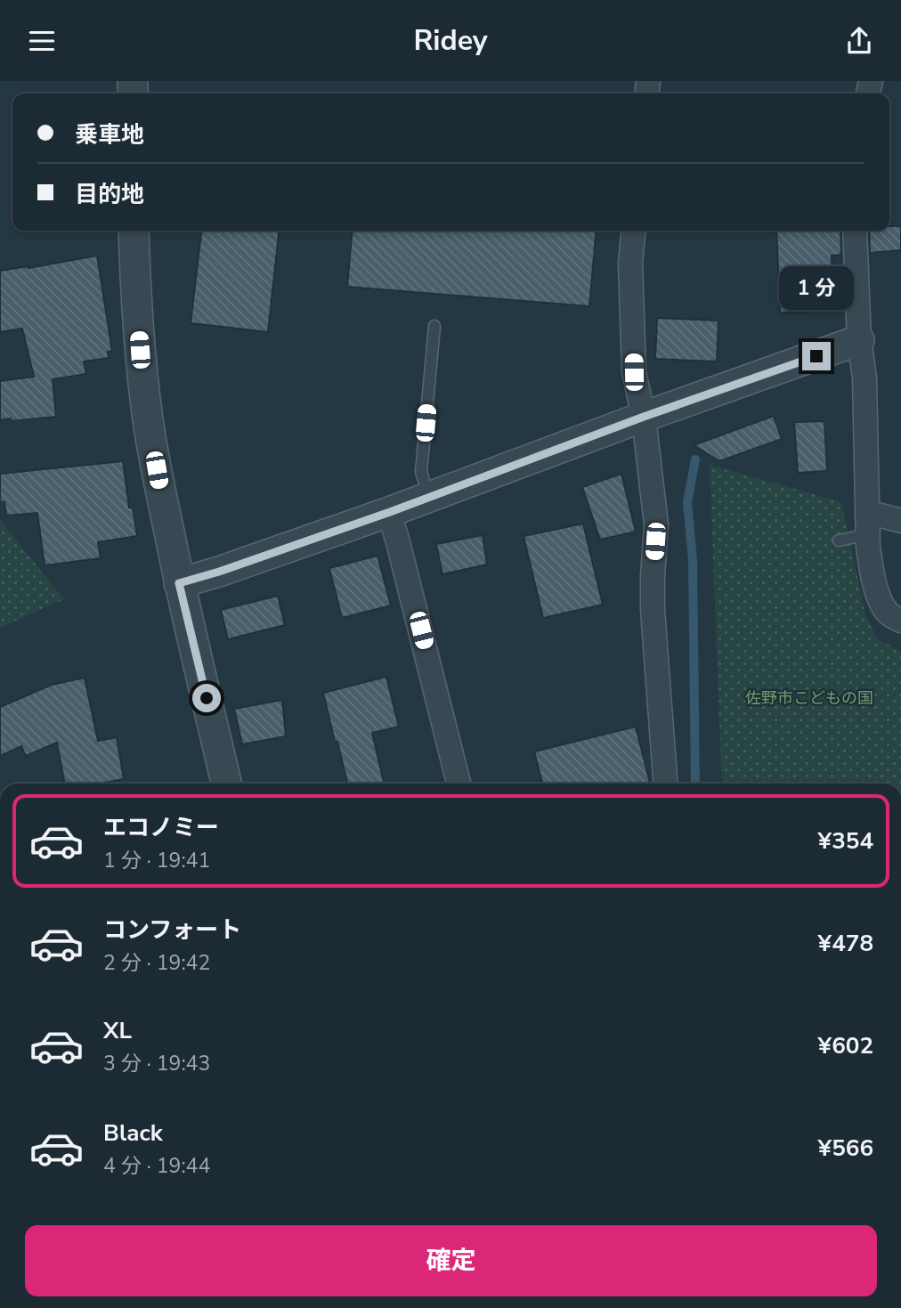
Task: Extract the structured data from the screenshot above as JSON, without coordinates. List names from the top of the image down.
{
  "parks": ["佐野市こどもの国"],
  "page": {
    "header": "Ridey",
    "banner": ["乗車地", "目的地"],
    "bubble": "1 分",
    "list": [
      {
        "name": "エコノミー",
        "note": "1 分 · 19:41",
        "value": "¥354"
      },
      {
        "name": "コンフォート",
        "note": "2 分 · 19:42",
        "value": "¥478"
      },
      {
        "name": "XL",
        "note": "3 分 · 19:43",
        "value": "¥602"
      },
      {
        "name": "Black",
        "note": "4 分 · 19:44",
        "value": "¥566"
      }
    ],
    "buttons": "確定"
  }
}
